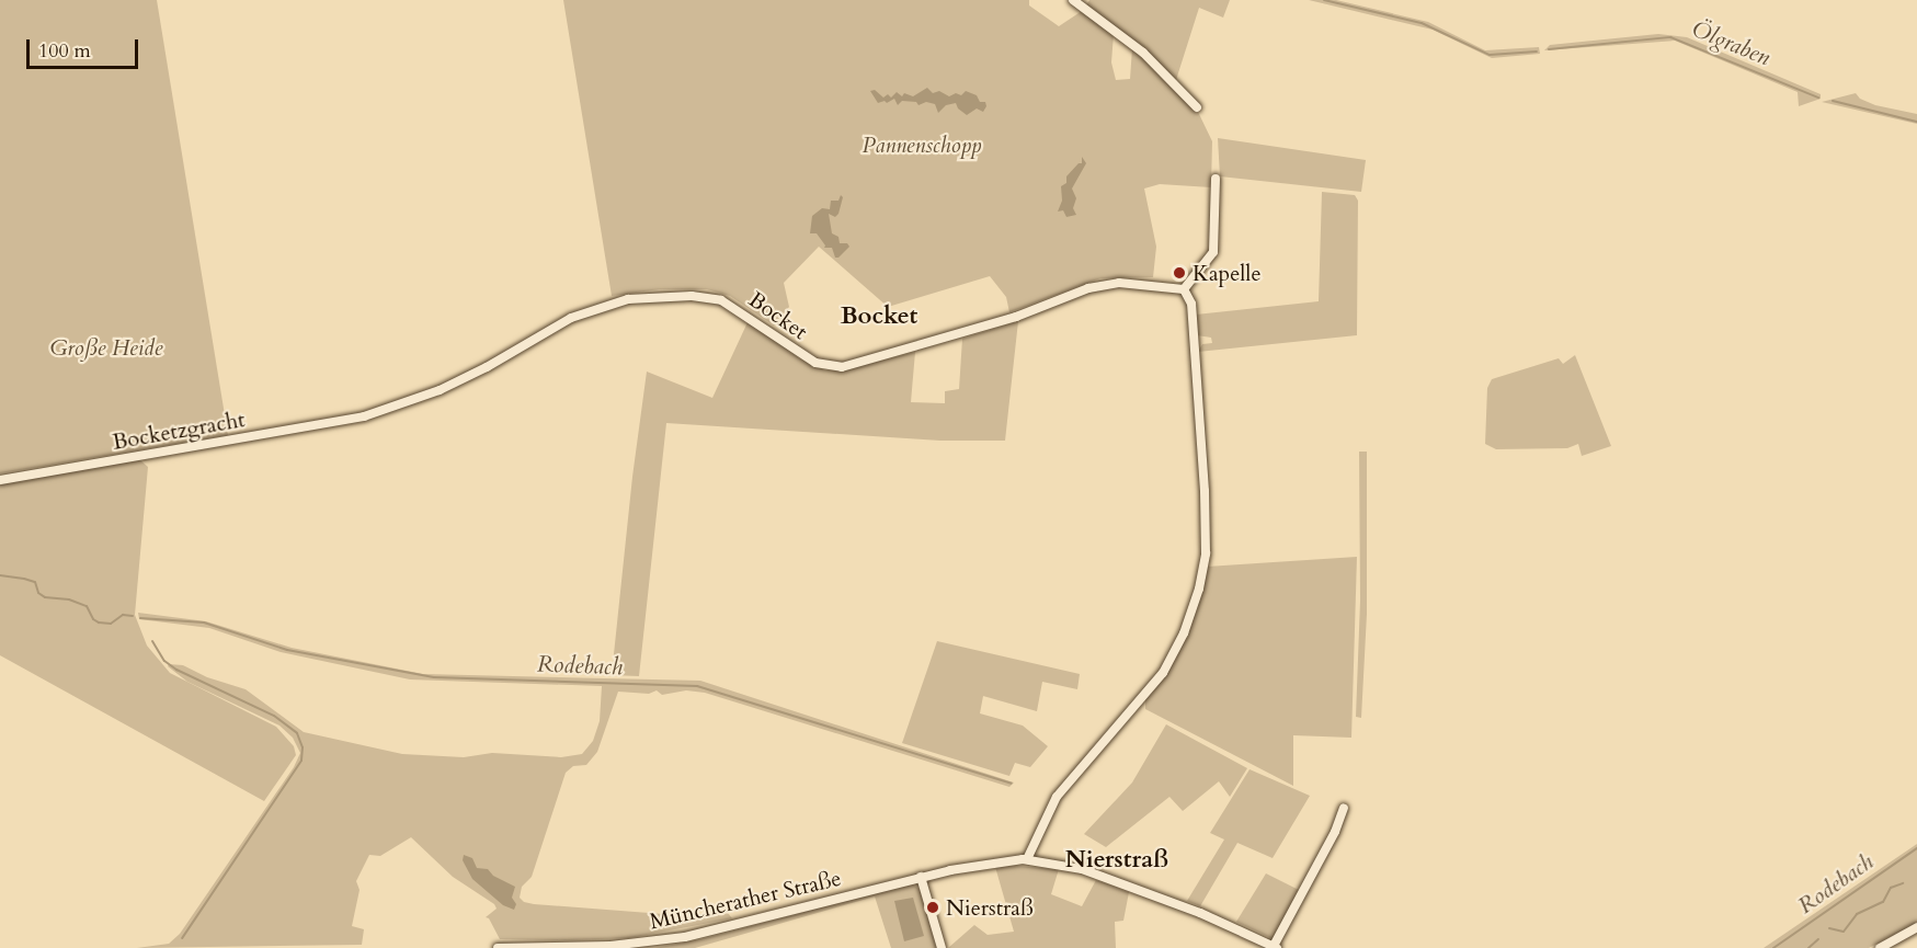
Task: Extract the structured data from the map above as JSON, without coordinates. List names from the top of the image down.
{
  "streets": {
    "street": ["Bocket", "Bocketzgracht", "Müncherather Straße"]
  },
  "crossings": [
    ["Bocket", "Bocketzgracht"]
  ],
  "districts": ["Bocket", "Nierstraß"],
  "water": ["Ölgraben", "Rodebach"],
  "parks": ["Pannenschopp", "Große Heide"],
  "places": ["Kapelle", "Nierstraß"],
  "scale_bar": "100 m"
}
